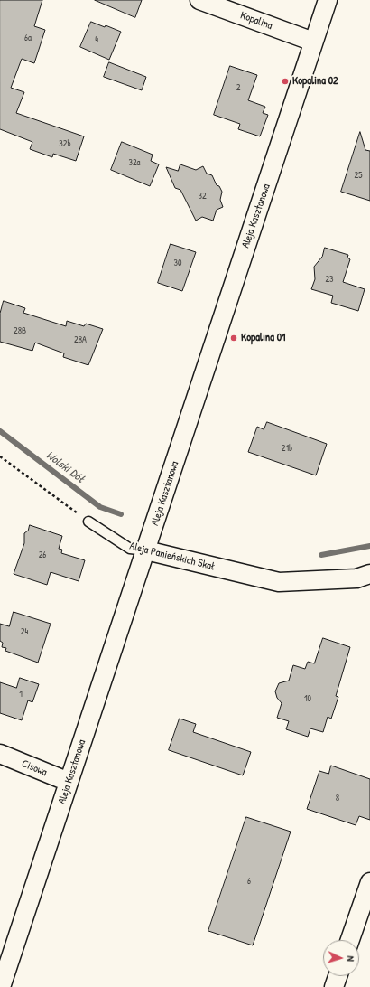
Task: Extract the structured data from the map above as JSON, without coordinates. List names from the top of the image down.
{
  "streets": {
    "street": [
      "Kopalina",
      "Aleja Kasztanowa",
      "Aleja Panieńskich Skał",
      "Cisowa"
    ]
  },
  "crossings": [
    ["Kopalina", "Aleja Kasztanowa"],
    ["Aleja Kasztanowa", "Aleja Panieńskich Skał"],
    ["Aleja Kasztanowa", "Cisowa"]
  ],
  "water": ["Wolski Dół"],
  "places": ["Kopalina 02", "Kopalina 01"],
  "house_numbers": [
    "6a",
    "4",
    "2",
    "32b",
    "32a",
    "25",
    "32",
    "30",
    "23",
    "28B",
    "28A",
    "21b",
    "26",
    "24",
    "1",
    "10",
    "8",
    "6"
  ],
  "north": "right"
}
